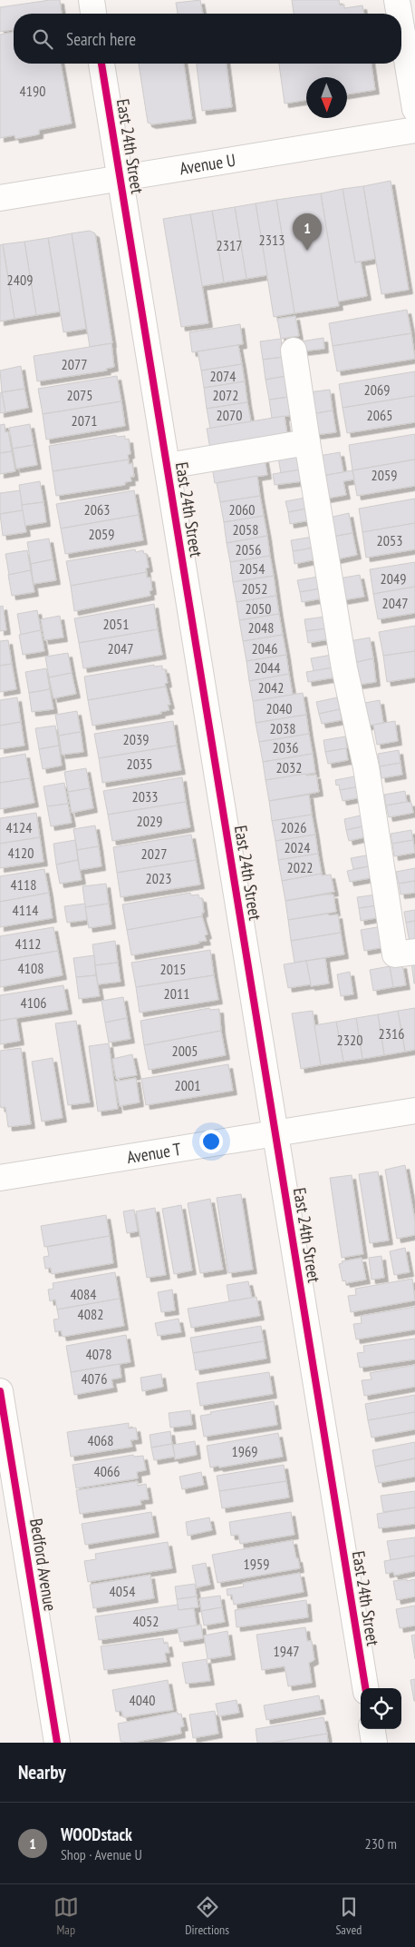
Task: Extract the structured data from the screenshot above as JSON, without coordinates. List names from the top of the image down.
{
  "streets": {
    "street": [
      "East 24th Street",
      "Avenue U",
      "Avenue T",
      "Bedford Avenue"
    ]
  },
  "crossings": [
    ["East 24th Street", "Avenue U"],
    ["East 24th Street", "Avenue T"]
  ],
  "house_numbers": [
    "4190",
    "2313",
    "2317",
    "2409",
    "2077",
    "2074",
    "2069",
    "2075",
    "2072",
    "2070",
    "2065",
    "2071",
    "2059",
    "2063",
    "2060",
    "2058",
    "2059",
    "2053",
    "2056",
    "2054",
    "2049",
    "2052",
    "2047",
    "2050",
    "2051",
    "2048",
    "2047",
    "2046",
    "2044",
    "2042",
    "2040",
    "2038",
    "2039",
    "2036",
    "2035",
    "2032",
    "2033",
    "2029",
    "4124",
    "2026",
    "2024",
    "4120",
    "2027",
    "2022",
    "2023",
    "4118",
    "4114",
    "4112",
    "4108",
    "2015",
    "2011",
    "4106",
    "2316",
    "2320",
    "2005",
    "2001",
    "4084",
    "4082",
    "4078",
    "4076",
    "4068",
    "1969",
    "4066",
    "1959",
    "4054",
    "4052",
    "1947",
    "4040"
  ],
  "north": "bottom",
  "page": {
    "search": "Search here",
    "pins": "1",
    "heading": "Nearby",
    "list": [
      {
        "mark": "1",
        "name": "WOODstack",
        "note": "Shop · Avenue U",
        "value": "230 m"
      }
    ],
    "nav": ["Map", "Directions", "Saved"]
  }
}
